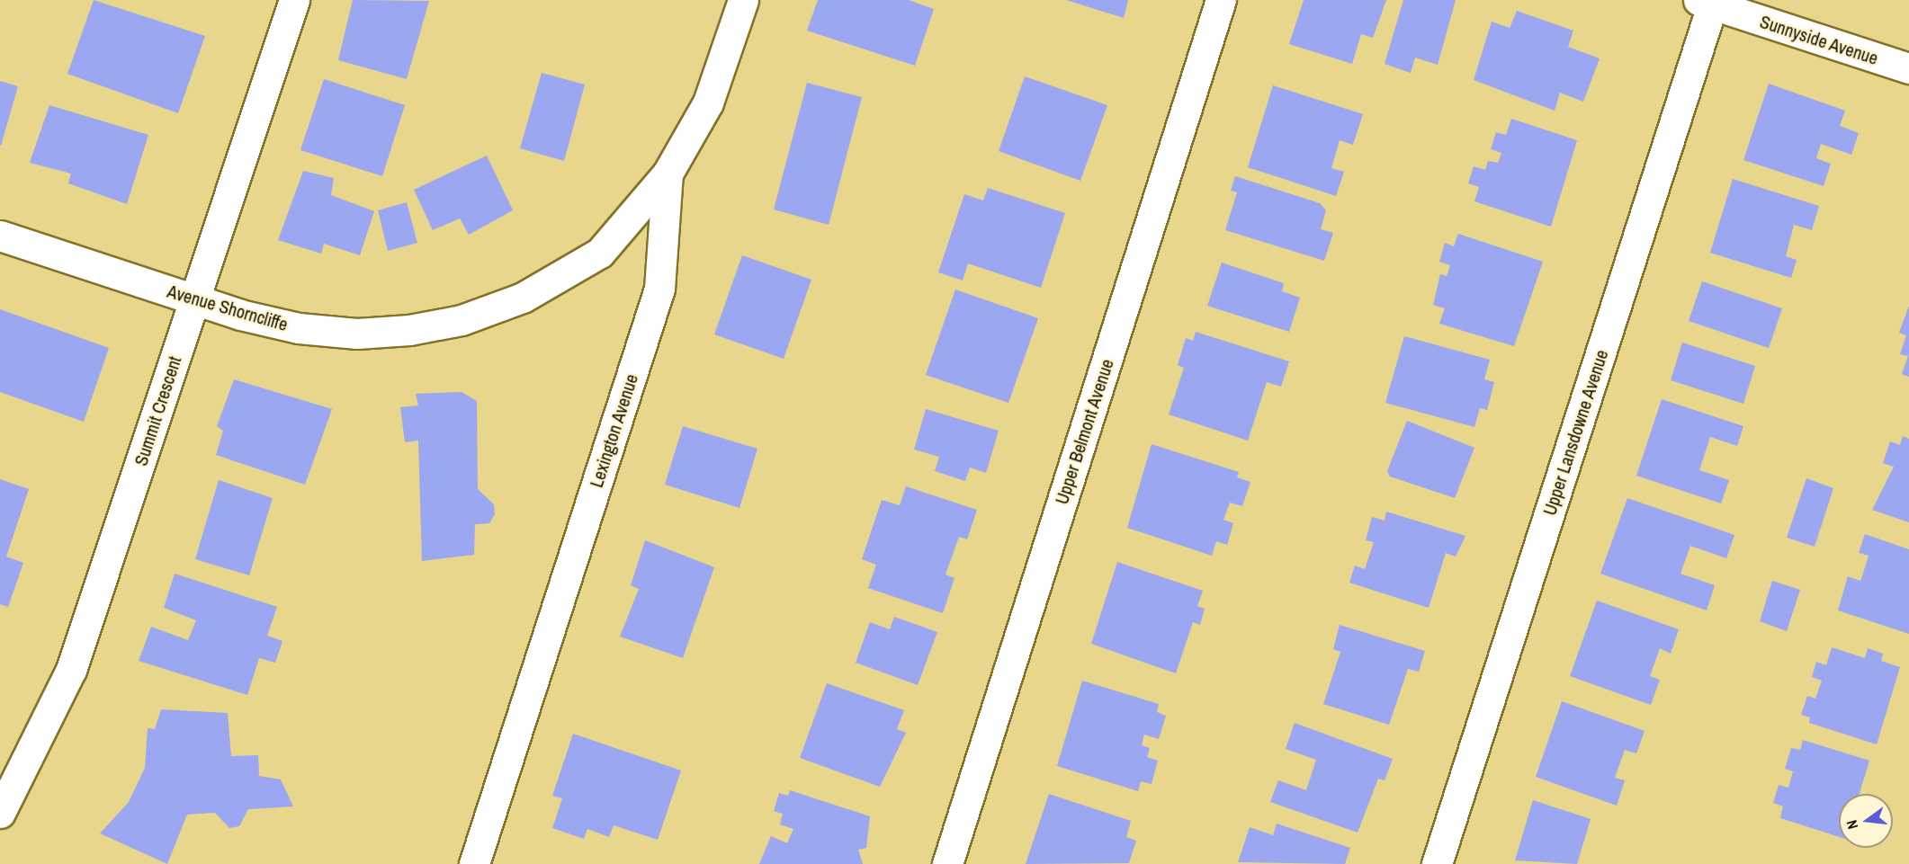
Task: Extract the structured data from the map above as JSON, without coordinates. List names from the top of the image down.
{
  "streets": {
    "street": [
      "Sunnyside Avenue",
      "Avenue Shorncliffe",
      "Summit Crescent",
      "Lexington Avenue",
      "Upper Belmont Avenue",
      "Upper Lansdowne Avenue"
    ]
  },
  "crossings": [
    ["Sunnyside Avenue", "Upper Lansdowne Avenue"],
    ["Avenue Shorncliffe", "Summit Crescent"],
    ["Avenue Shorncliffe", "Lexington Avenue"]
  ],
  "north": "left"
}
